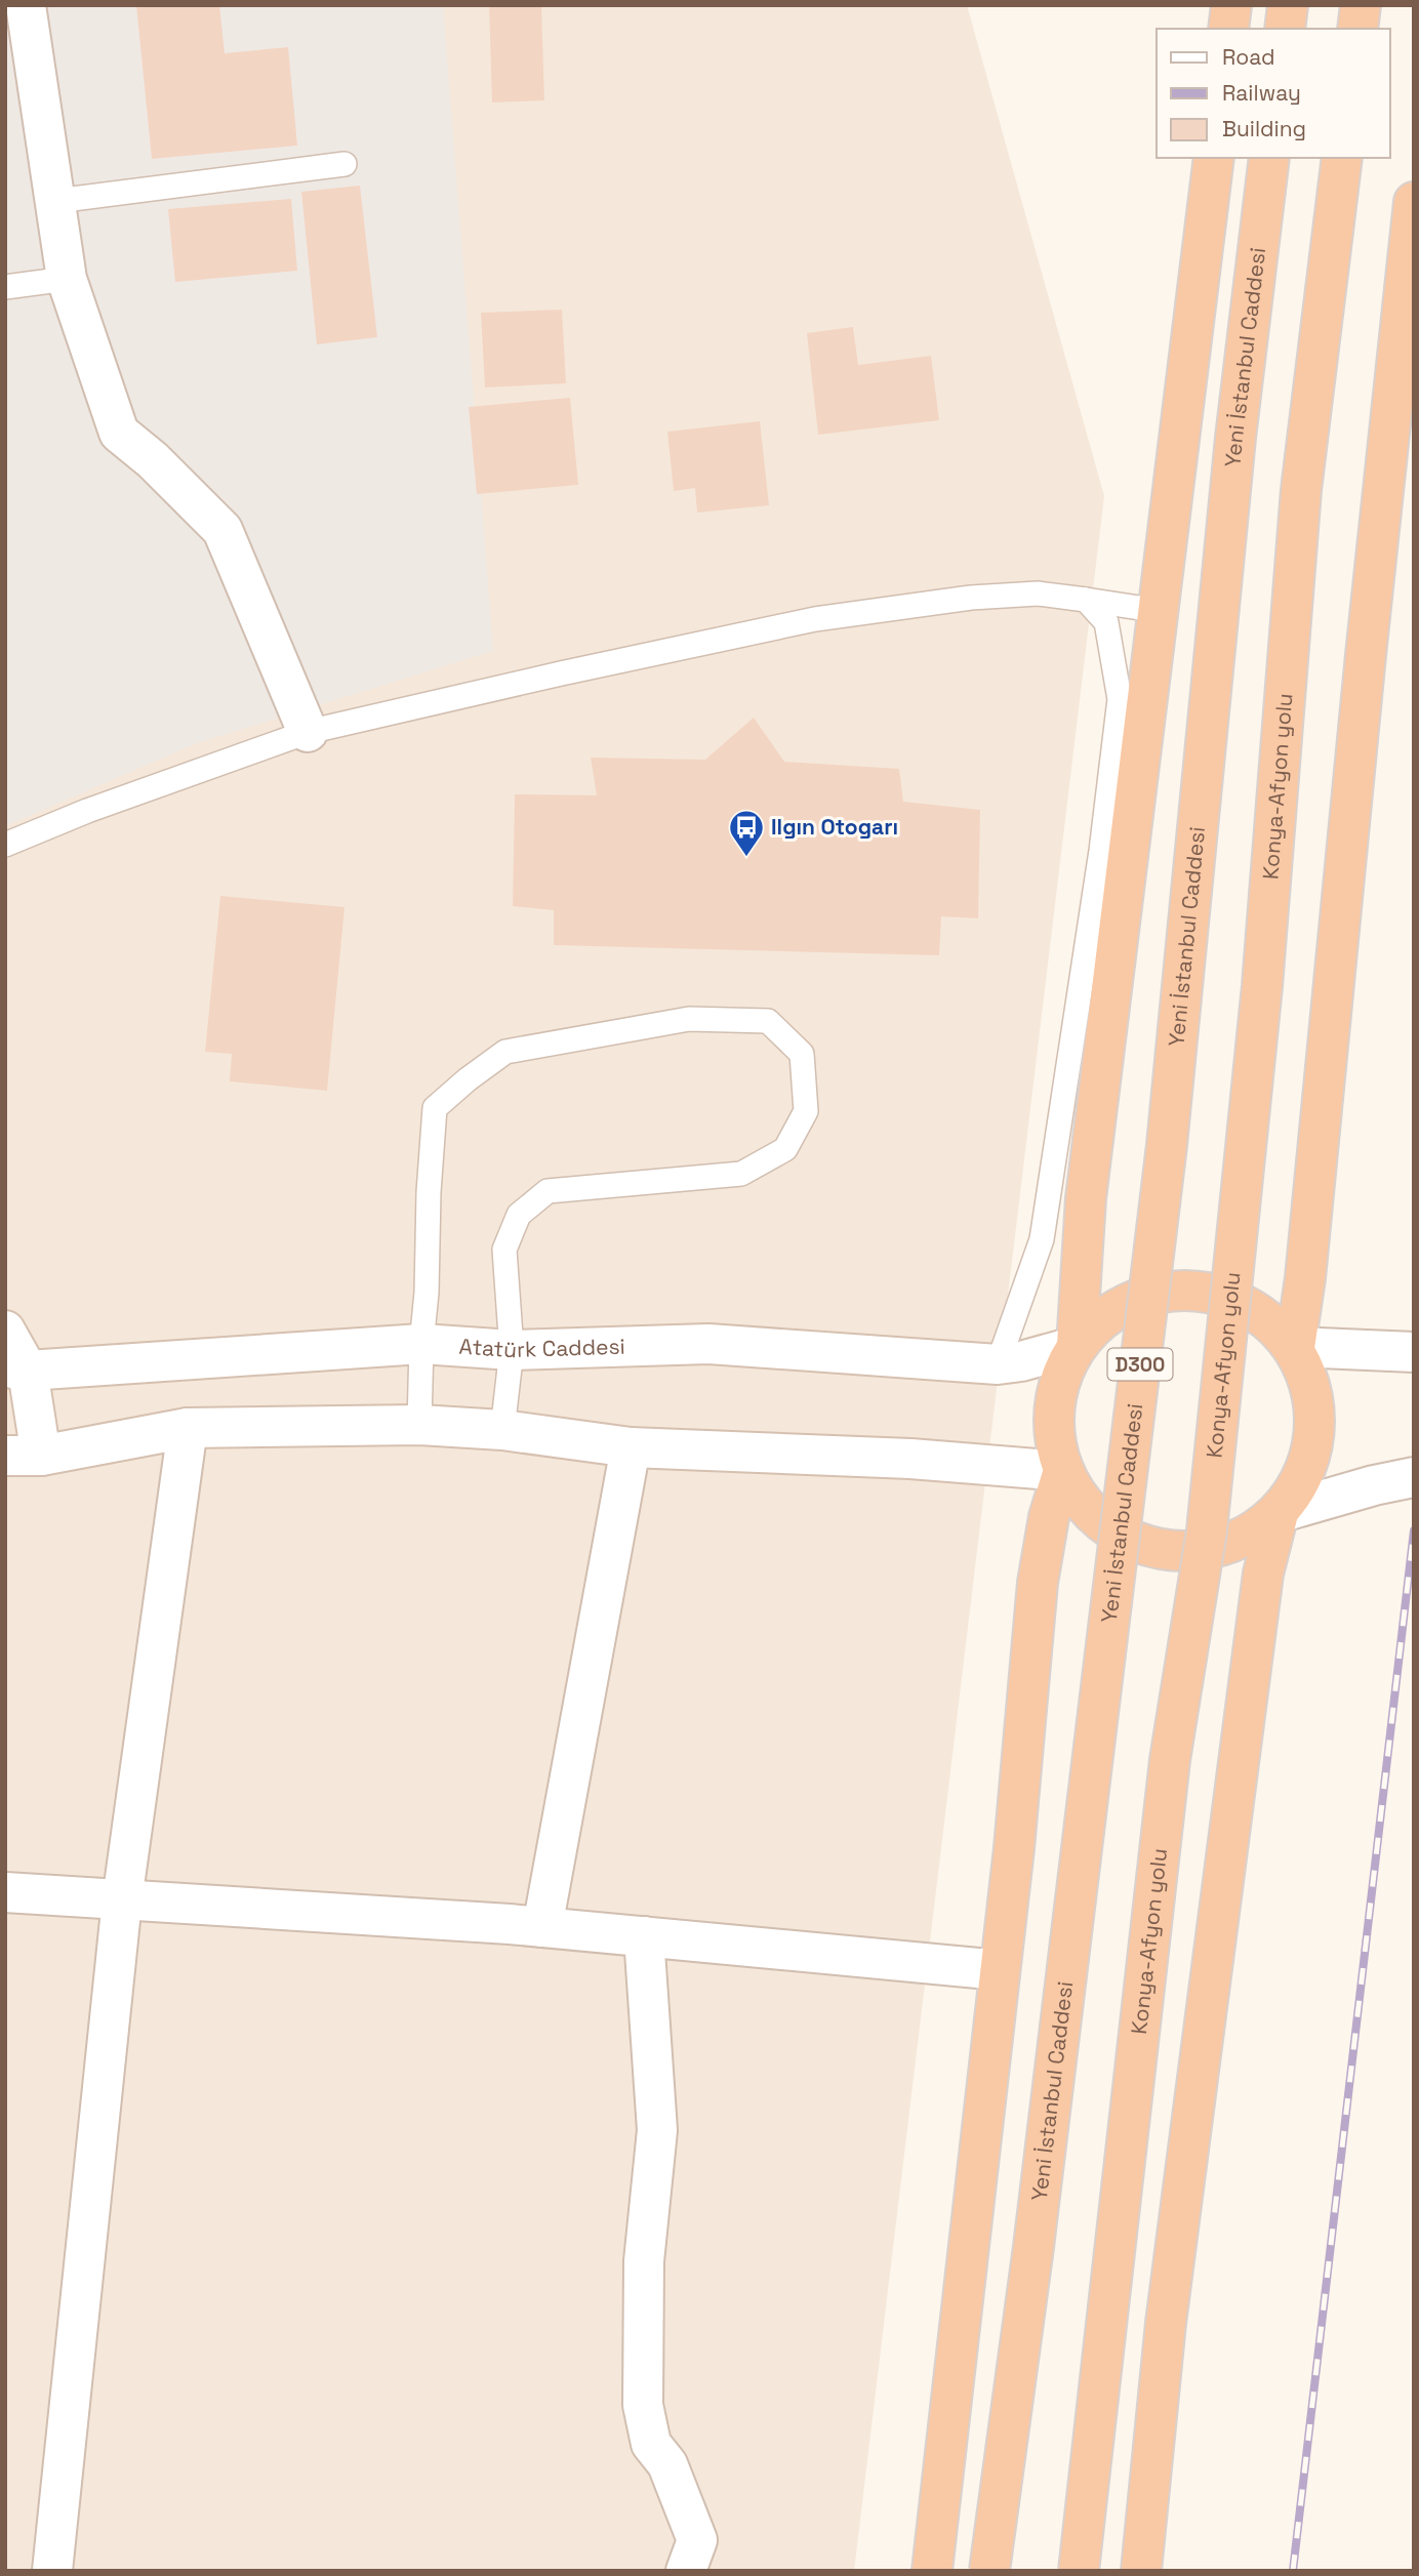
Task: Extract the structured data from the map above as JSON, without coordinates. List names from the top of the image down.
{
  "streets": {
    "highway": ["Yeni İstanbul Caddesi", "Konya-Afyon yolu", "D300"],
    "street": ["Atatürk Caddesi"]
  },
  "places": {
    "bus stop": ["Ilgın Otogarı"]
  },
  "legend": ["Road", "Railway", "Building"]
}
